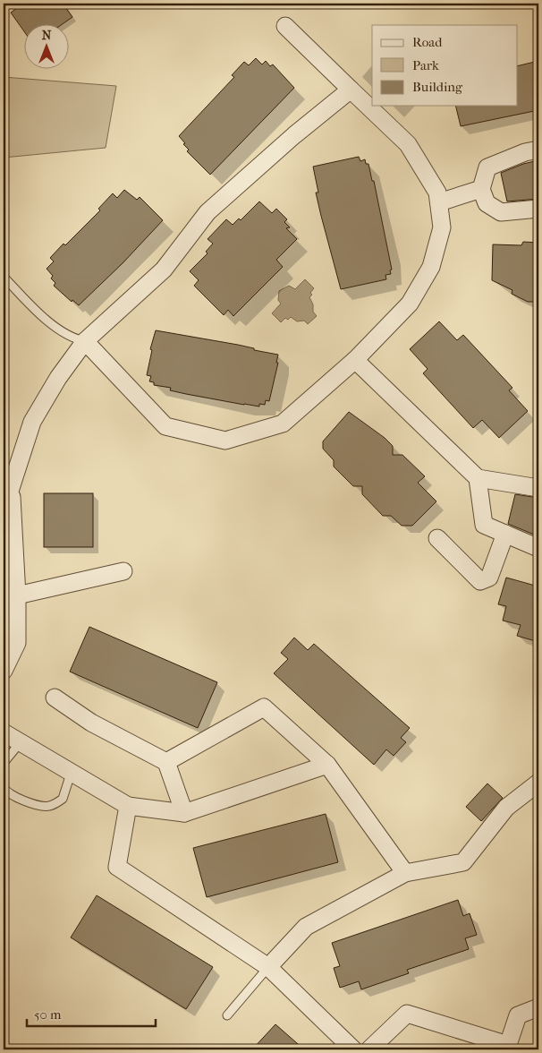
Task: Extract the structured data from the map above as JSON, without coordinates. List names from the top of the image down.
{
  "legend": ["Road", "Park", "Building"],
  "scale_bar": "50 m",
  "north": "top"
}
